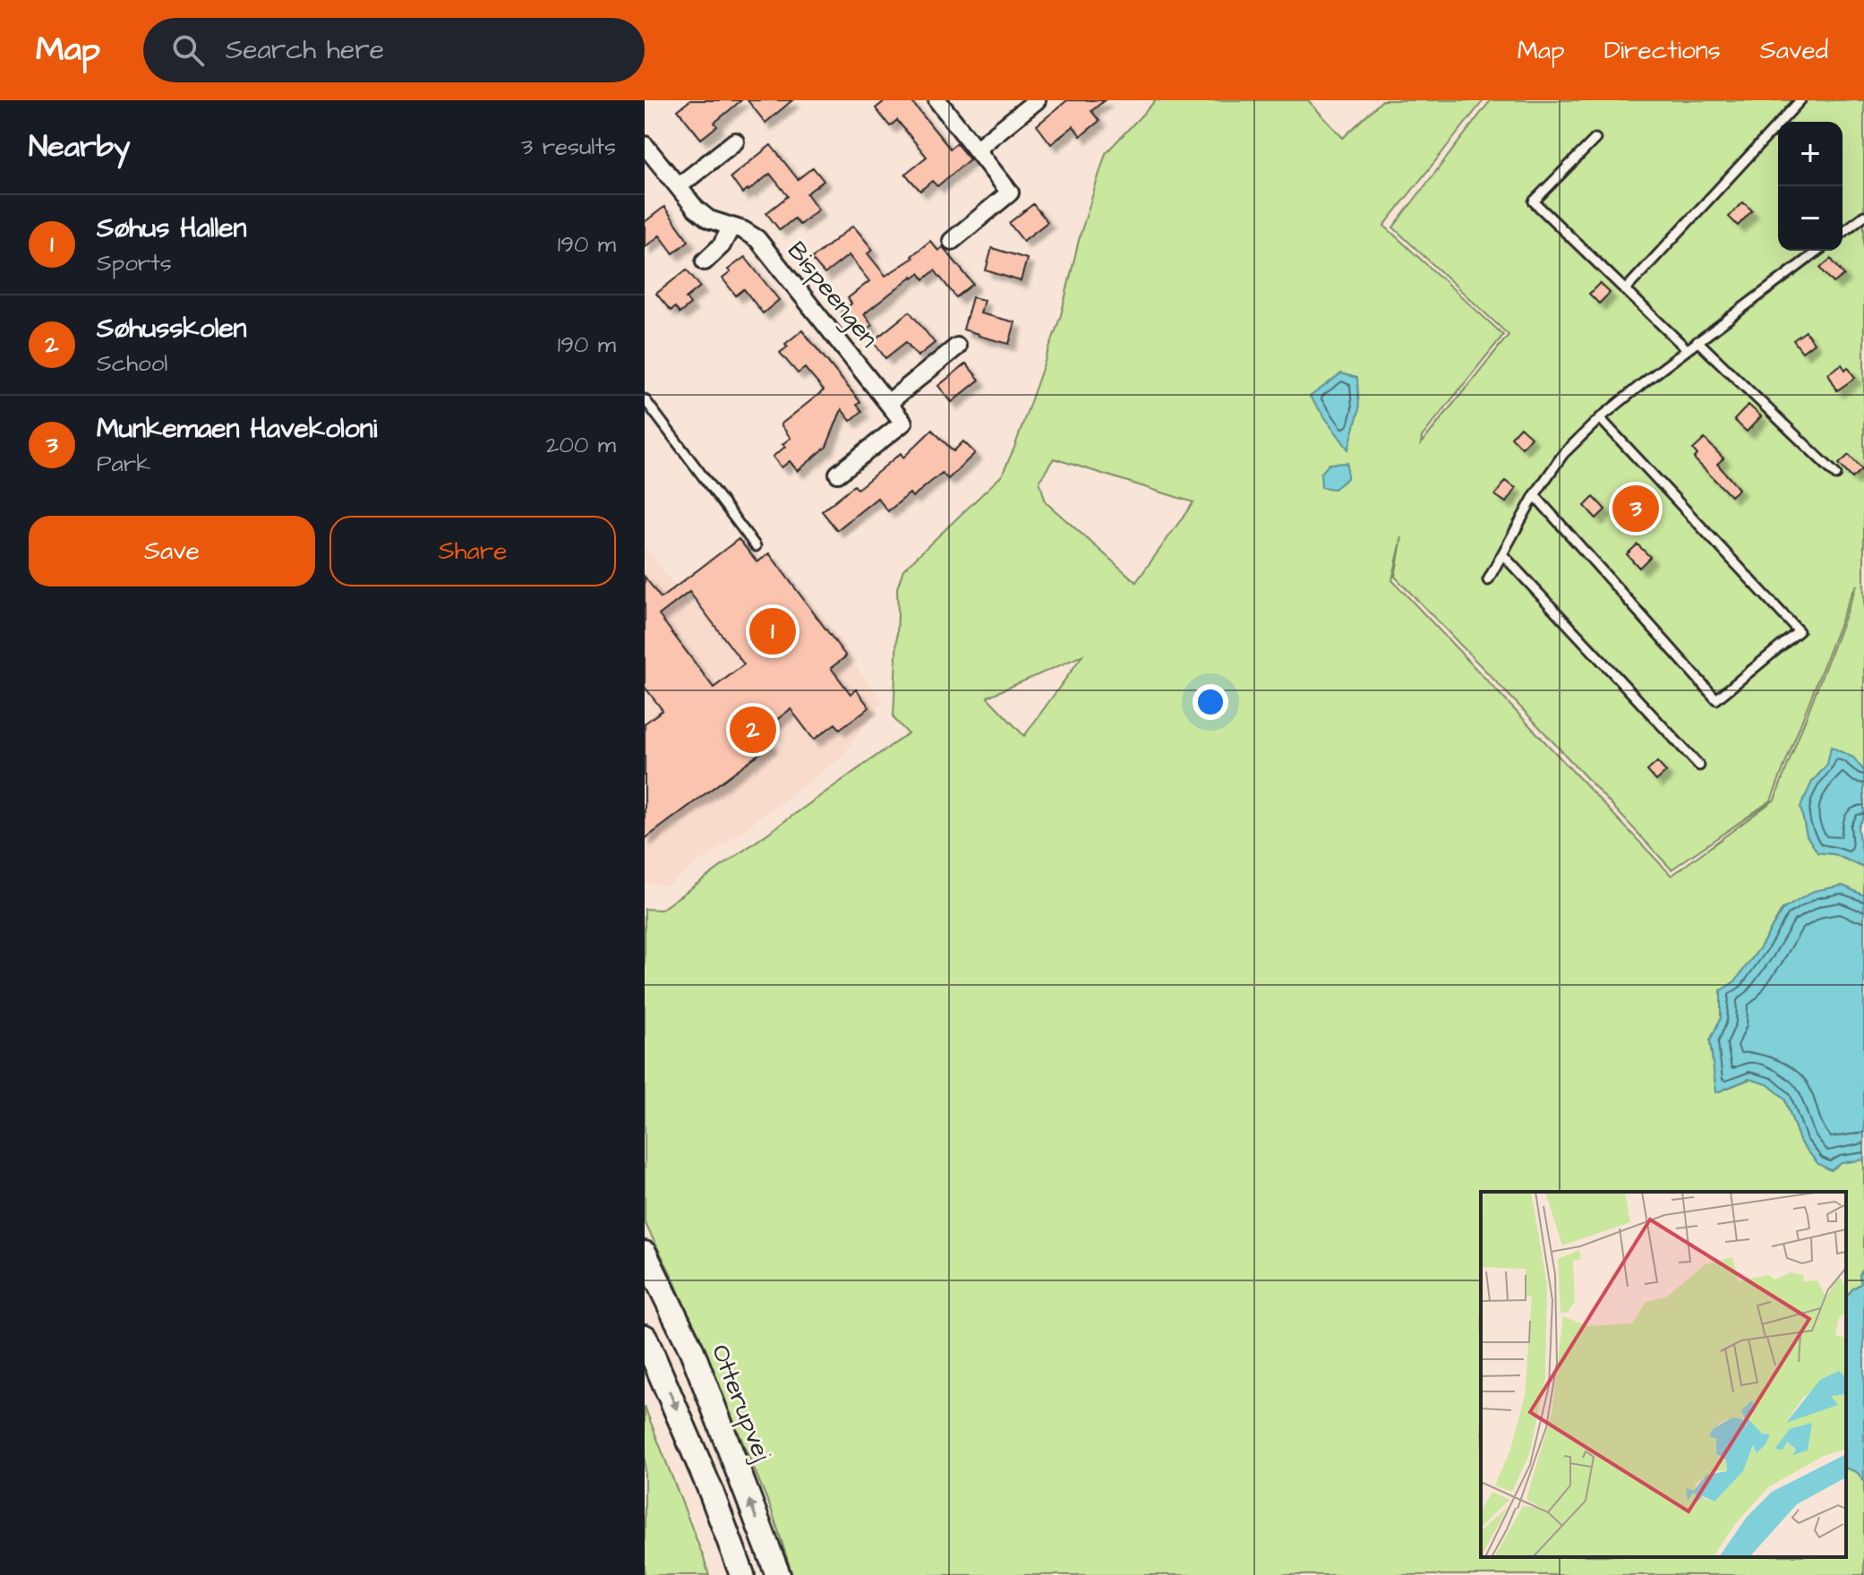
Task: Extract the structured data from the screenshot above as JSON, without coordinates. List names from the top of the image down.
{
  "streets": {
    "main road": ["Otterupvej"],
    "street": ["Bispeengen"]
  },
  "page": {
    "header": "Map",
    "search": "Search here",
    "nav": ["Map", "Directions", "Saved"],
    "heading": ["Nearby", "3 results"],
    "map_buttons": ["+", "−"],
    "list": [
      {
        "mark": "1",
        "name": "Søhus Hallen",
        "note": "Sports",
        "value": "190 m"
      },
      {
        "mark": "2",
        "name": "Søhusskolen",
        "note": "School",
        "value": "190 m"
      },
      {
        "mark": "3",
        "name": "Munkemaen Havekoloni",
        "note": "Park",
        "value": "200 m"
      }
    ],
    "pins": ["3", "1", "2"],
    "buttons": ["Save", "Share"]
  }
}
